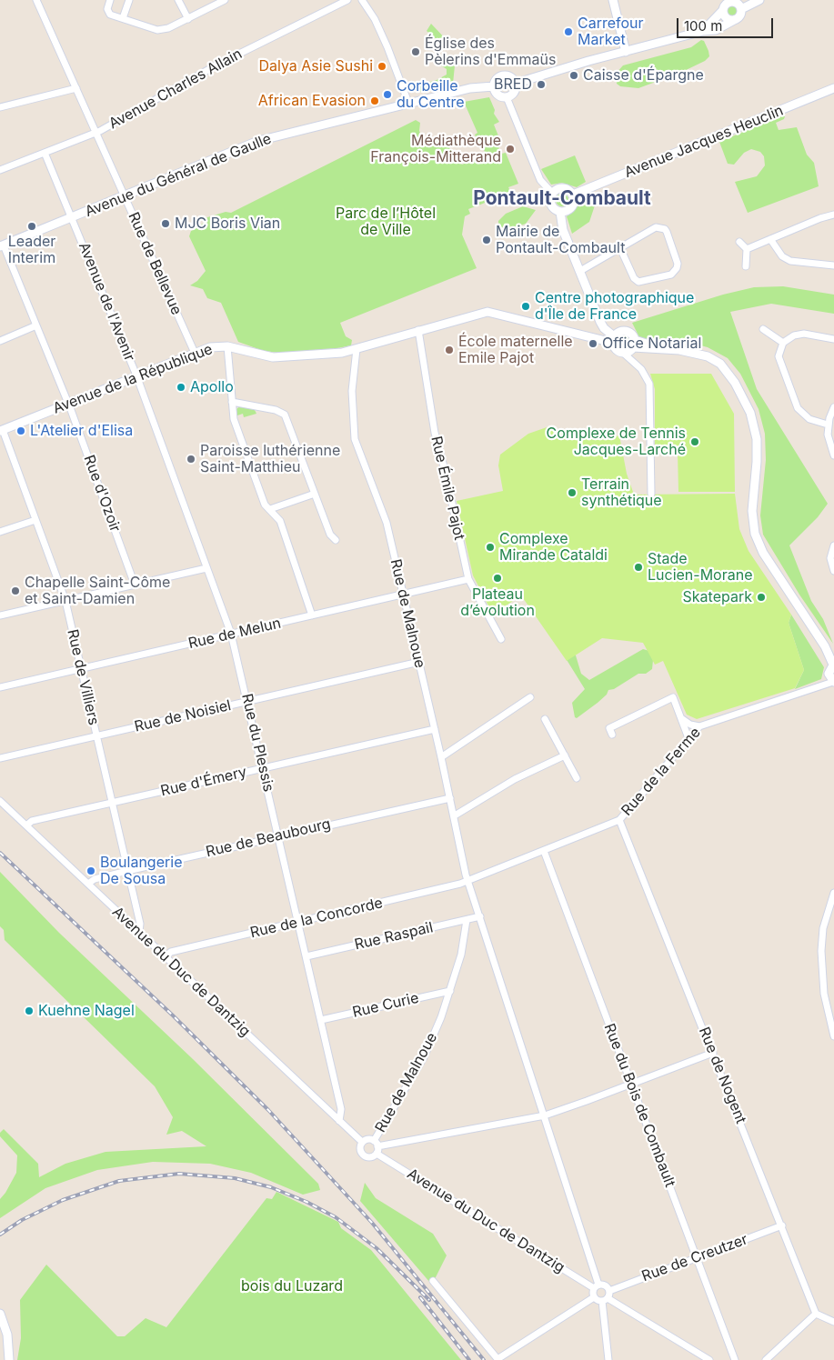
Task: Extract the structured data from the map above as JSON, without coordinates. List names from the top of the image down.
{
  "streets": {
    "street": [
      "Avenue Charles Allain",
      "Avenue Jacques Heuclin",
      "Avenue du Général de Gaulle",
      "Rue de Bellevue",
      "Avenue de l'Avenir",
      "Avenue de la République",
      "Rue Émile Pajot",
      "Rue d'Ozoir",
      "Rue de Malnoue",
      "Rue de Melun",
      "Rue de Villiers",
      "Rue de Noisiel",
      "Rue du Plessis",
      "Rue de la Ferme",
      "Rue d'Émery",
      "Rue de Beaubourg",
      "Rue de la Concorde",
      "Rue Raspail",
      "Avenue du Duc de Dantzig",
      "Rue Curie",
      "Rue de Nogent",
      "Rue du Bois de Combault",
      "Rue de Creutzer"
    ]
  },
  "crossings": [
    ["Avenue Charles Allain", "Rue de Bellevue"],
    ["Avenue Charles Allain", "Avenue de l'Avenir"],
    ["Avenue du Général de Gaulle", "Rue de Bellevue"],
    ["Avenue du Général de Gaulle", "Avenue de l'Avenir"],
    ["Avenue du Général de Gaulle", "Rue d'Ozoir"],
    ["Rue de Bellevue", "Avenue de la République"],
    ["Avenue de l'Avenir", "Avenue de la République"],
    ["Avenue de l'Avenir", "Rue du Plessis"],
    ["Avenue de la République", "Rue Émile Pajot"],
    ["Avenue de la République", "Rue d'Ozoir"],
    ["Avenue de la République", "Rue de Malnoue"],
    ["Avenue de la République", "Rue de Villiers"],
    ["Avenue de la République", "Rue du Plessis"],
    ["Rue Émile Pajot", "Rue de Melun"],
    ["Rue de Malnoue", "Rue de Melun"],
    ["Rue de Malnoue", "Rue de Noisiel"],
    ["Rue de Malnoue", "Rue de la Ferme"],
    ["Rue de Malnoue", "Rue d'Émery"],
    ["Rue de Malnoue", "Rue de Beaubourg"],
    ["Rue de Malnoue", "Rue de la Concorde"],
    ["Rue de Malnoue", "Rue Raspail"],
    ["Rue de Malnoue", "Avenue du Duc de Dantzig"],
    ["Rue de Malnoue", "Rue Curie"],
    ["Rue de Melun", "Rue de Villiers"],
    ["Rue de Melun", "Rue du Plessis"],
    ["Rue de Villiers", "Rue de Noisiel"],
    ["Rue de Villiers", "Rue d'Émery"],
    ["Rue de Villiers", "Rue de Beaubourg"],
    ["Rue de Villiers", "Avenue du Duc de Dantzig"],
    ["Rue de Noisiel", "Rue du Plessis"],
    ["Rue du Plessis", "Rue d'Émery"],
    ["Rue du Plessis", "Rue de Beaubourg"],
    ["Rue du Plessis", "Rue de la Concorde"],
    ["Rue du Plessis", "Rue Raspail"],
    ["Rue du Plessis", "Avenue du Duc de Dantzig"],
    ["Rue du Plessis", "Rue Curie"],
    ["Rue de la Ferme", "Rue de la Concorde"],
    ["Rue de la Ferme", "Rue de Nogent"],
    ["Rue de la Ferme", "Rue du Bois de Combault"],
    ["Rue d'Émery", "Avenue du Duc de Dantzig"],
    ["Rue de Beaubourg", "Avenue du Duc de Dantzig"],
    ["Rue de la Concorde", "Avenue du Duc de Dantzig"],
    ["Avenue du Duc de Dantzig", "Rue de Creutzer"],
    ["Rue de Nogent", "Rue de Creutzer"],
    ["Rue du Bois de Combault", "Rue de Creutzer"]
  ],
  "districts": ["Pontault-Combault"],
  "parks": ["Parc de l’Hôtel de Ville", "bois du Luzard"],
  "places": [
    "Carrefour Market",
    "Église des Pèlerins d'Emmaüs",
    "Dalya Asie Sushi",
    "Caisse d'Épargne",
    "BRED",
    "Corbeille du Centre",
    "African Evasion",
    "Médiathèque François-Mitterand",
    "MJC Boris Vian",
    "Leader Interim",
    "Mairie de Pontault-Combault",
    "Centre photographique d'Île de France",
    "Office Notarial",
    "École maternelle Emile Pajot",
    "Apollo",
    "L'Atelier d'Elisa",
    "Complexe de Tennis Jacques-Larché",
    "Paroisse luthérienne Saint-Matthieu",
    "Terrain synthétique",
    "Complexe Mirande Cataldi",
    "Stade Lucien-Morane",
    "Plateau d’évolution",
    "Chapelle Saint-Côme et Saint-Damien",
    "Skatepark",
    "Boulangerie De Sousa",
    "Kuehne Nagel"
  ],
  "scale_bar": "100 m"
}
